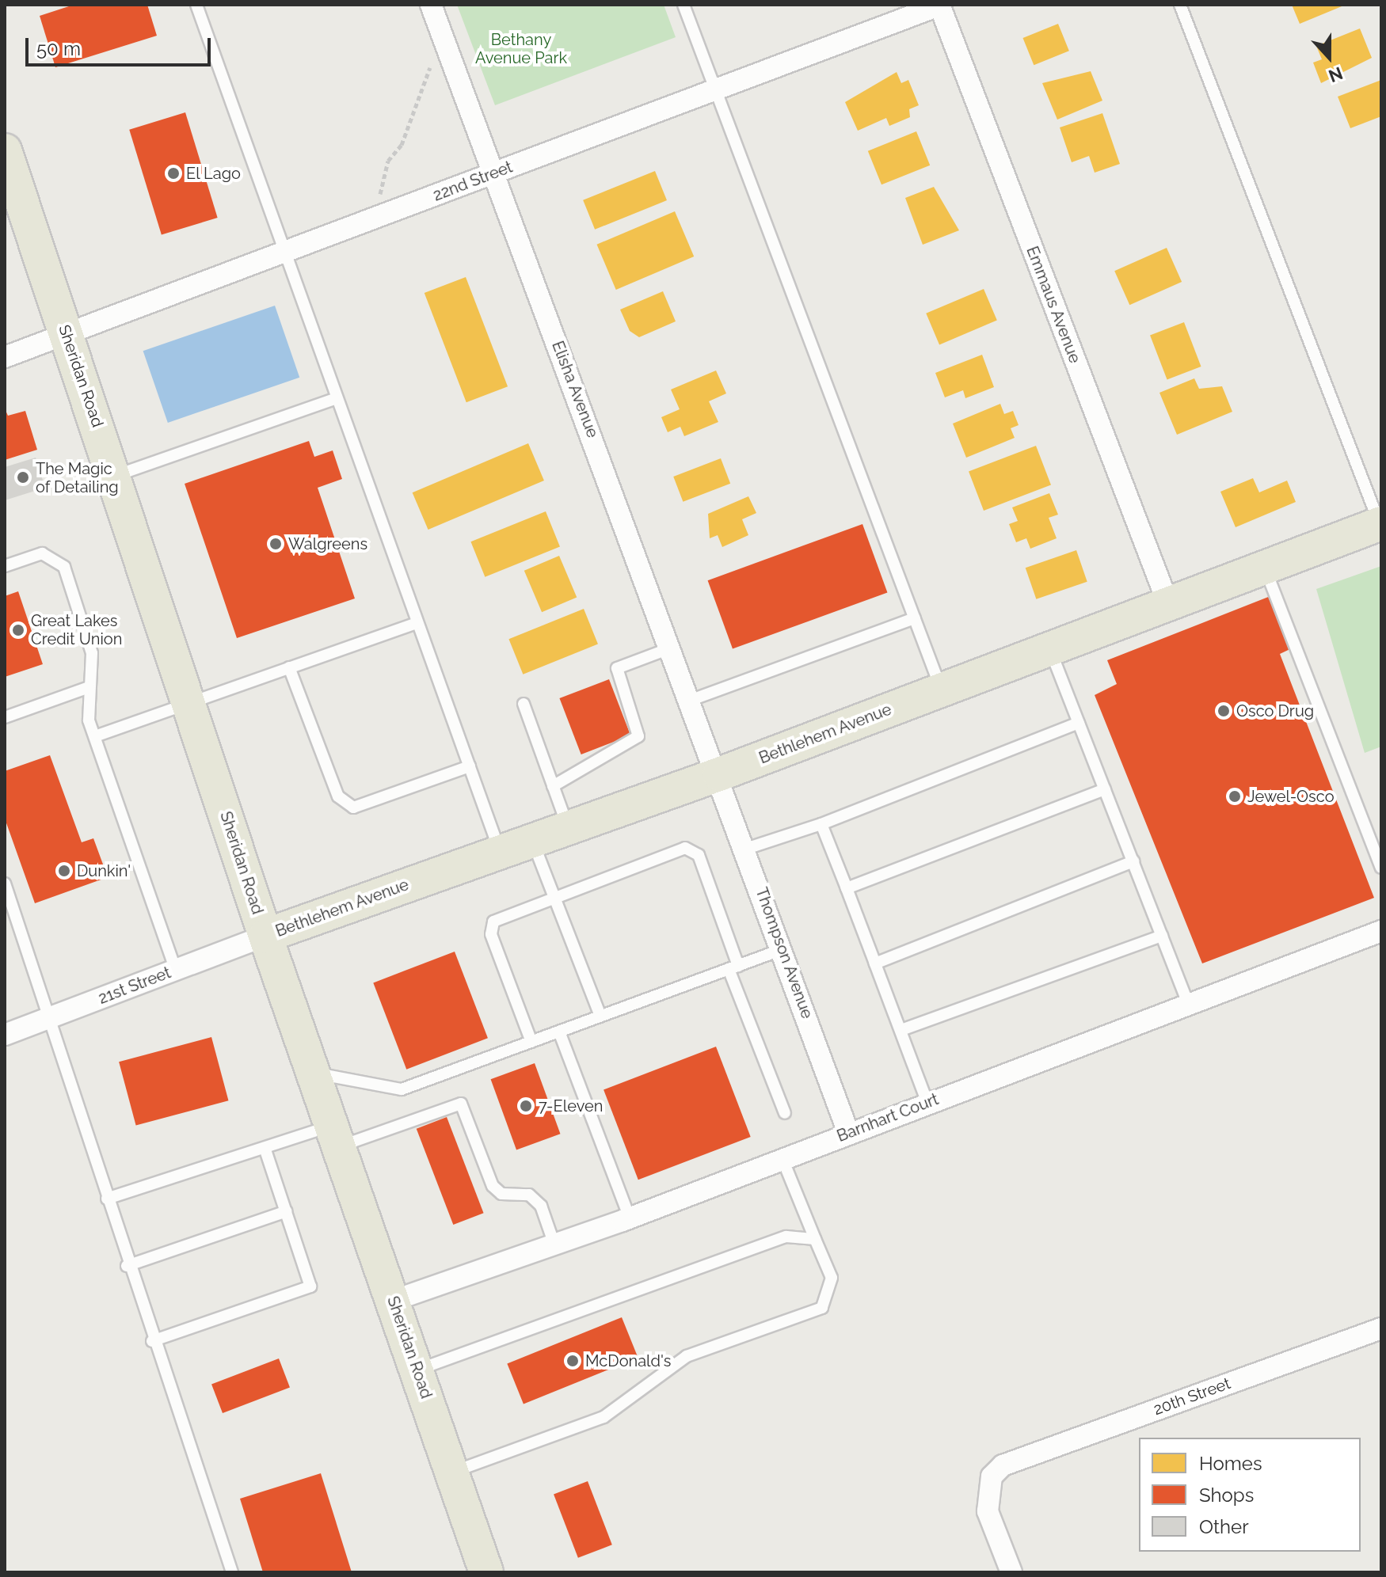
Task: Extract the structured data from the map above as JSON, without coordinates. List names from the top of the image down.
{
  "streets": {
    "main road": ["Sheridan Road", "Bethlehem Avenue"],
    "street": [
      "22nd Street",
      "Emmaus Avenue",
      "Elisha Avenue",
      "Thompson Avenue",
      "21st Street",
      "Barnhart Court",
      "20th Street"
    ]
  },
  "crossings": [
    ["22nd Street", "Emmaus Avenue"],
    ["22nd Street", "Sheridan Road"],
    ["22nd Street", "Elisha Avenue"],
    ["Emmaus Avenue", "Bethlehem Avenue"],
    ["Sheridan Road", "Bethlehem Avenue"],
    ["Sheridan Road", "21st Street"],
    ["Sheridan Road", "Barnhart Court"],
    ["Elisha Avenue", "Bethlehem Avenue"],
    ["Elisha Avenue", "Thompson Avenue"],
    ["Bethlehem Avenue", "Thompson Avenue"],
    ["Bethlehem Avenue", "21st Street"],
    ["Thompson Avenue", "Barnhart Court"]
  ],
  "parks": ["Bethany Avenue Park"],
  "places": [
    "El Lago",
    "The Magic of Detailing",
    "Walgreens",
    "Great Lakes Credit Union",
    "Osco Drug",
    "Jewel-Osco",
    "Dunkin'",
    "7-Eleven",
    "McDonald's"
  ],
  "legend": ["Homes", "Shops", "Other"],
  "scale_bar": "50 m",
  "north": "bottom"
}
